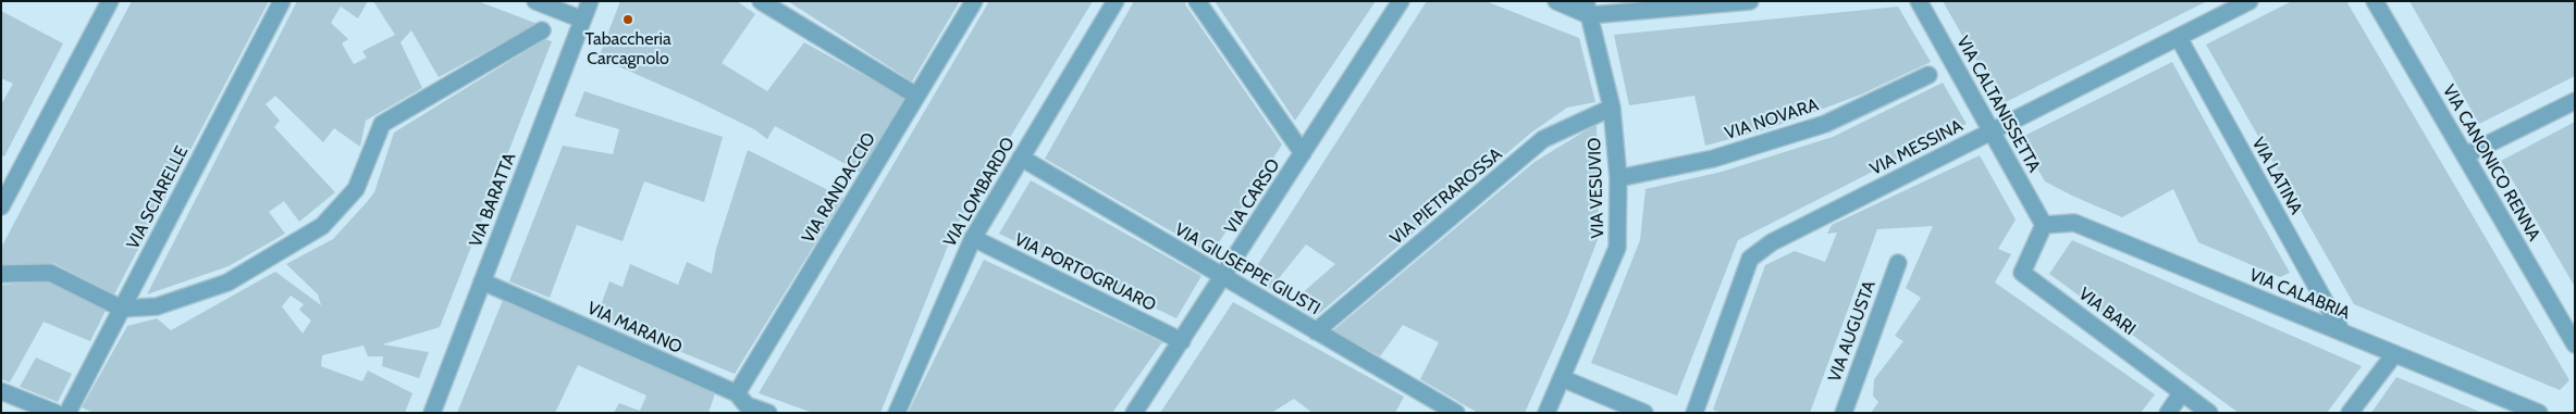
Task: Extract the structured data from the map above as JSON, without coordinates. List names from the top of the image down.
{
  "streets": {
    "street": [
      "VIA CALTANISSETTA",
      "VIA NOVARA",
      "VIA MESSINA",
      "VIA CANONICO RENNA",
      "VIA LATINA",
      "VIA RANDACCIO",
      "VIA VESUVIO",
      "VIA LOMBARDO",
      "VIA CARSO",
      "VIA PIETRAROSSA",
      "VIA SCIARELLE",
      "VIA BARATTA",
      "VIA GIUSEPPE GIUSTI",
      "VIA PORTOGRUARO",
      "VIA CALABRIA",
      "VIA BARI",
      "VIA MARANO",
      "VIA AUGUSTA"
    ]
  },
  "crossings": [
    ["VIA CALTANISSETTA", "VIA MESSINA"],
    ["VIA CALTANISSETTA", "VIA CALABRIA"],
    ["VIA CALTANISSETTA", "VIA BARI"],
    ["VIA NOVARA", "VIA VESUVIO"],
    ["VIA MESSINA", "VIA LATINA"],
    ["VIA LATINA", "VIA CALABRIA"],
    ["VIA RANDACCIO", "VIA MARANO"],
    ["VIA VESUVIO", "VIA PIETRAROSSA"],
    ["VIA LOMBARDO", "VIA GIUSEPPE GIUSTI"],
    ["VIA LOMBARDO", "VIA PORTOGRUARO"],
    ["VIA CARSO", "VIA GIUSEPPE GIUSTI"],
    ["VIA CARSO", "VIA PORTOGRUARO"],
    ["VIA PIETRAROSSA", "VIA GIUSEPPE GIUSTI"],
    ["VIA BARATTA", "VIA MARANO"],
    ["VIA CALABRIA", "VIA BARI"]
  ],
  "places": ["Tabaccheria Carcagnolo"]
}
